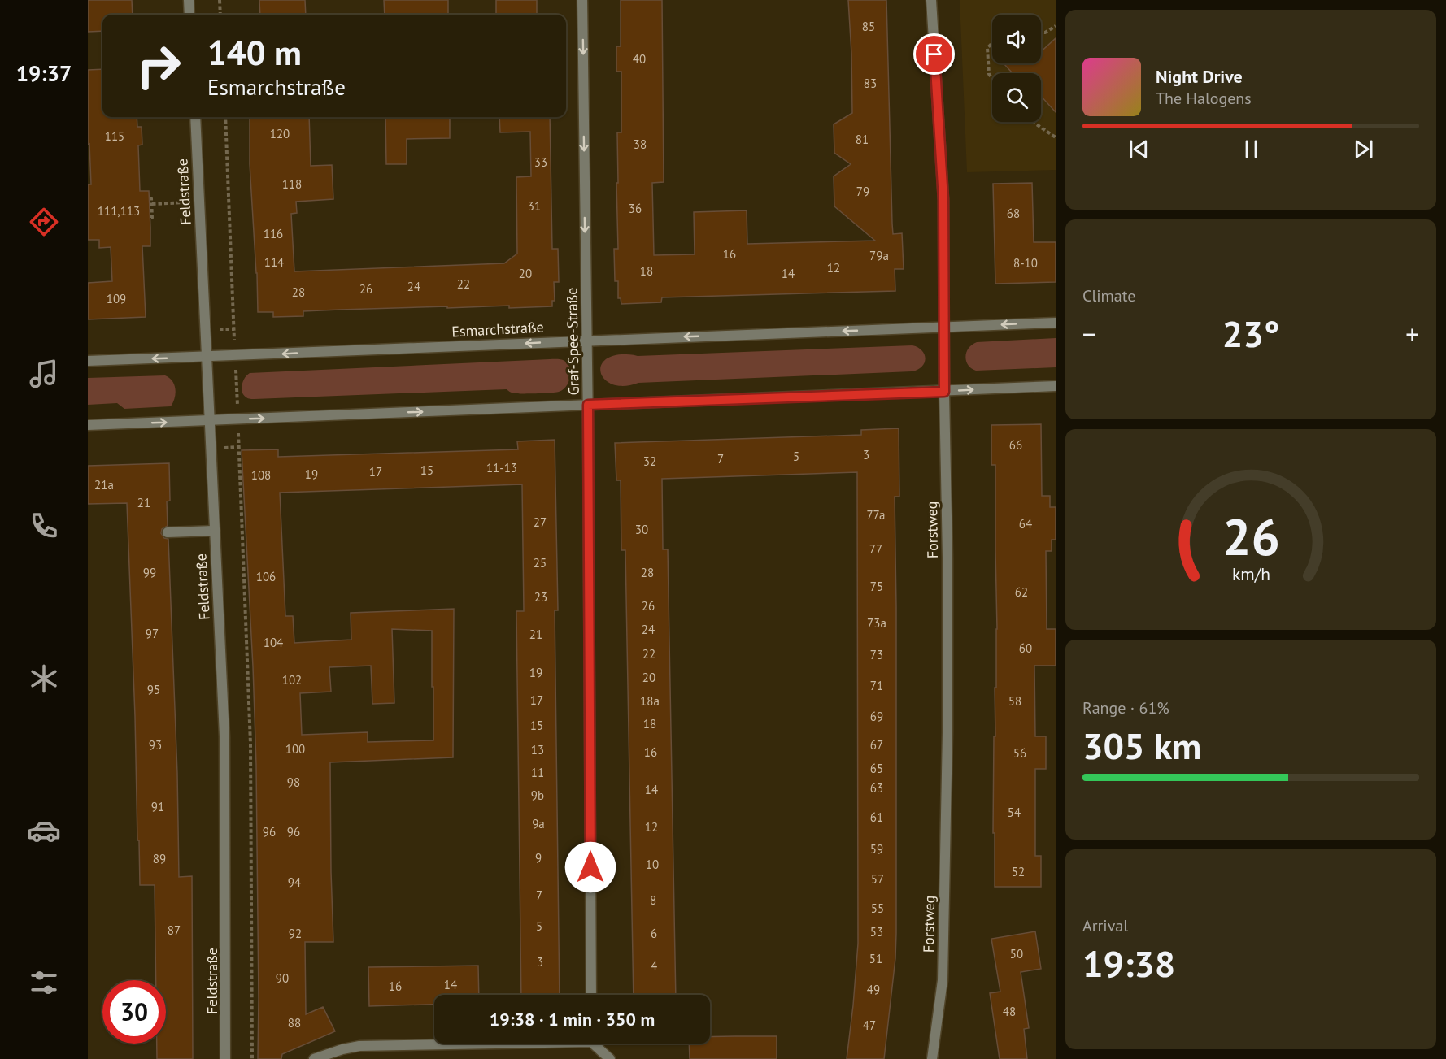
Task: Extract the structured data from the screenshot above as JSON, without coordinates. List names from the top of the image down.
{
  "streets": {
    "street": [
      "Feldstraße",
      "Esmarchstraße",
      "Graf-Spee-Straße",
      "Forstweg"
    ]
  },
  "crossings": [
    ["Feldstraße", "Esmarchstraße"],
    ["Esmarchstraße", "Graf-Spee-Straße"],
    ["Esmarchstraße", "Forstweg"]
  ],
  "house_numbers": [
    "85",
    "40",
    "83",
    "120",
    "115",
    "81",
    "38",
    "33",
    "118",
    "79",
    "31",
    "36",
    "111,113",
    "68",
    "116",
    "16",
    "79a",
    "114",
    "8-10",
    "12",
    "18",
    "20",
    "14",
    "22",
    "24",
    "26",
    "28",
    "109",
    "66",
    "3",
    "5",
    "7",
    "32",
    "11-13",
    "15",
    "17",
    "19",
    "108",
    "21a",
    "21",
    "77a",
    "27",
    "64",
    "30",
    "77",
    "25",
    "99",
    "28",
    "106",
    "75",
    "62",
    "23",
    "26",
    "73a",
    "24",
    "97",
    "21",
    "104",
    "60",
    "22",
    "73",
    "19",
    "20",
    "102",
    "71",
    "95",
    "17",
    "18a",
    "58",
    "69",
    "18",
    "15",
    "93",
    "67",
    "100",
    "13",
    "16",
    "56",
    "65",
    "11",
    "98",
    "63",
    "14",
    "9b",
    "91",
    "54",
    "61",
    "9a",
    "12",
    "96",
    "96",
    "59",
    "9",
    "89",
    "10",
    "52",
    "57",
    "94",
    "7",
    "8",
    "55",
    "5",
    "87",
    "53",
    "92",
    "6",
    "50",
    "51",
    "3",
    "4",
    "90",
    "14",
    "16",
    "49",
    "48",
    "88",
    "47"
  ],
  "page": {
    "tabs": "19:37",
    "turn": ["140 m", "Esmarchstraße"],
    "song": ["Night Drive", "The Halogens"],
    "tile": [
      "Climate",
      ["Range · 61%", "305 km"],
      ["Arrival", "19:38"]
    ],
    "heat": ["−", "23°", "+"],
    "limit": "30",
    "trip": "19:38 · 1 min · 350 m",
    "gauge": ["26", "km/h"]
  }
}
